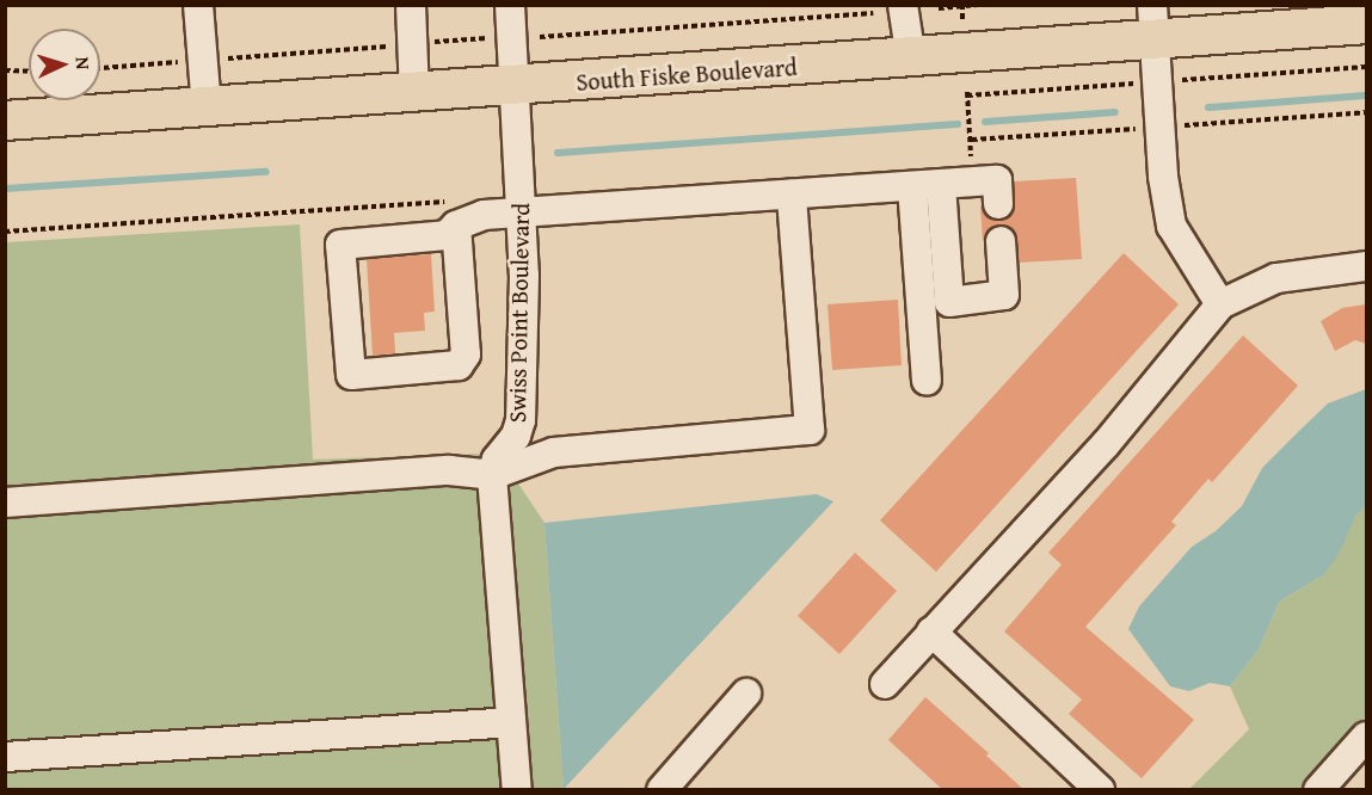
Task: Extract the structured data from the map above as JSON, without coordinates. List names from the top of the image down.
{
  "streets": {
    "main road": ["South Fiske Boulevard"],
    "street": ["Swiss Point Boulevard"]
  },
  "crossings": [
    ["South Fiske Boulevard", "Swiss Point Boulevard"]
  ],
  "north": "right"
}
